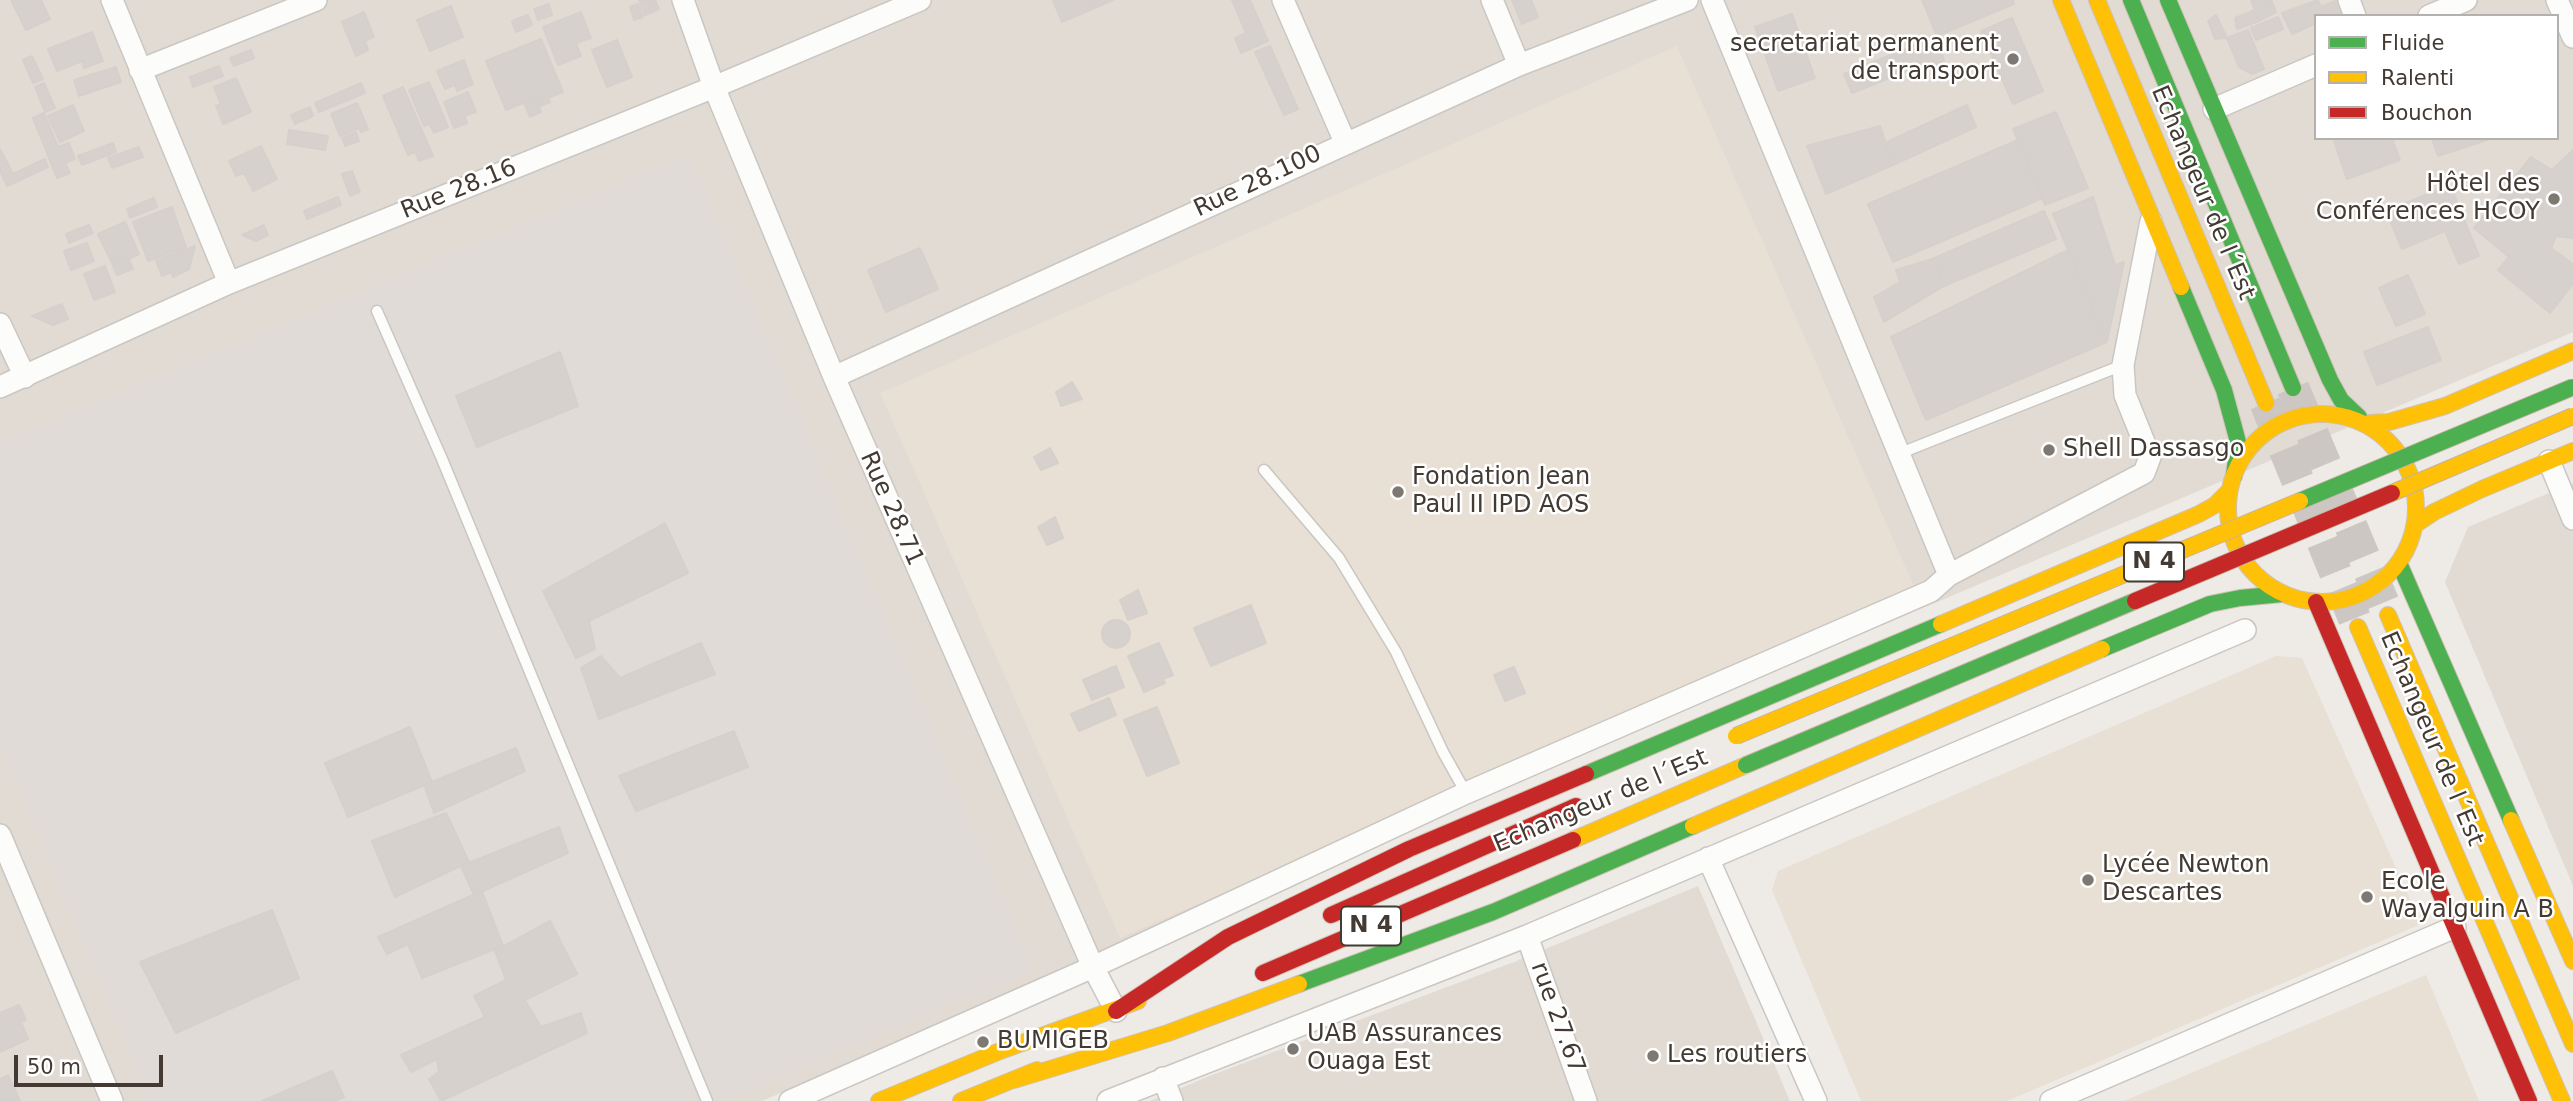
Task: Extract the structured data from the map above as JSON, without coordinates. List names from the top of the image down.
{
  "streets": {
    "main road": ["Echangeur de l´Est", "N 4"],
    "street": [
      "Rue 28.100",
      "Rue 28.16",
      "Rue 28.71",
      "rue 27.67"
    ]
  },
  "crossings": [
    ["Rue 28.100", "Rue 28.71"],
    ["Rue 28.16", "Rue 28.71"]
  ],
  "places": [
    "secretariat permanent de transport",
    "Hôtel des Conférences HCOY",
    "Shell Dassasgo",
    "Fondation Jean Paul II IPD AOS",
    "Lycée Newton Descartes",
    "Ecole Wayalguin A B",
    "BUMIGEB",
    "UAB Assurances Ouaga Est",
    "Les routiers"
  ],
  "legend": ["Fluide", "Ralenti", "Bouchon"],
  "scale_bar": "50 m"
}
